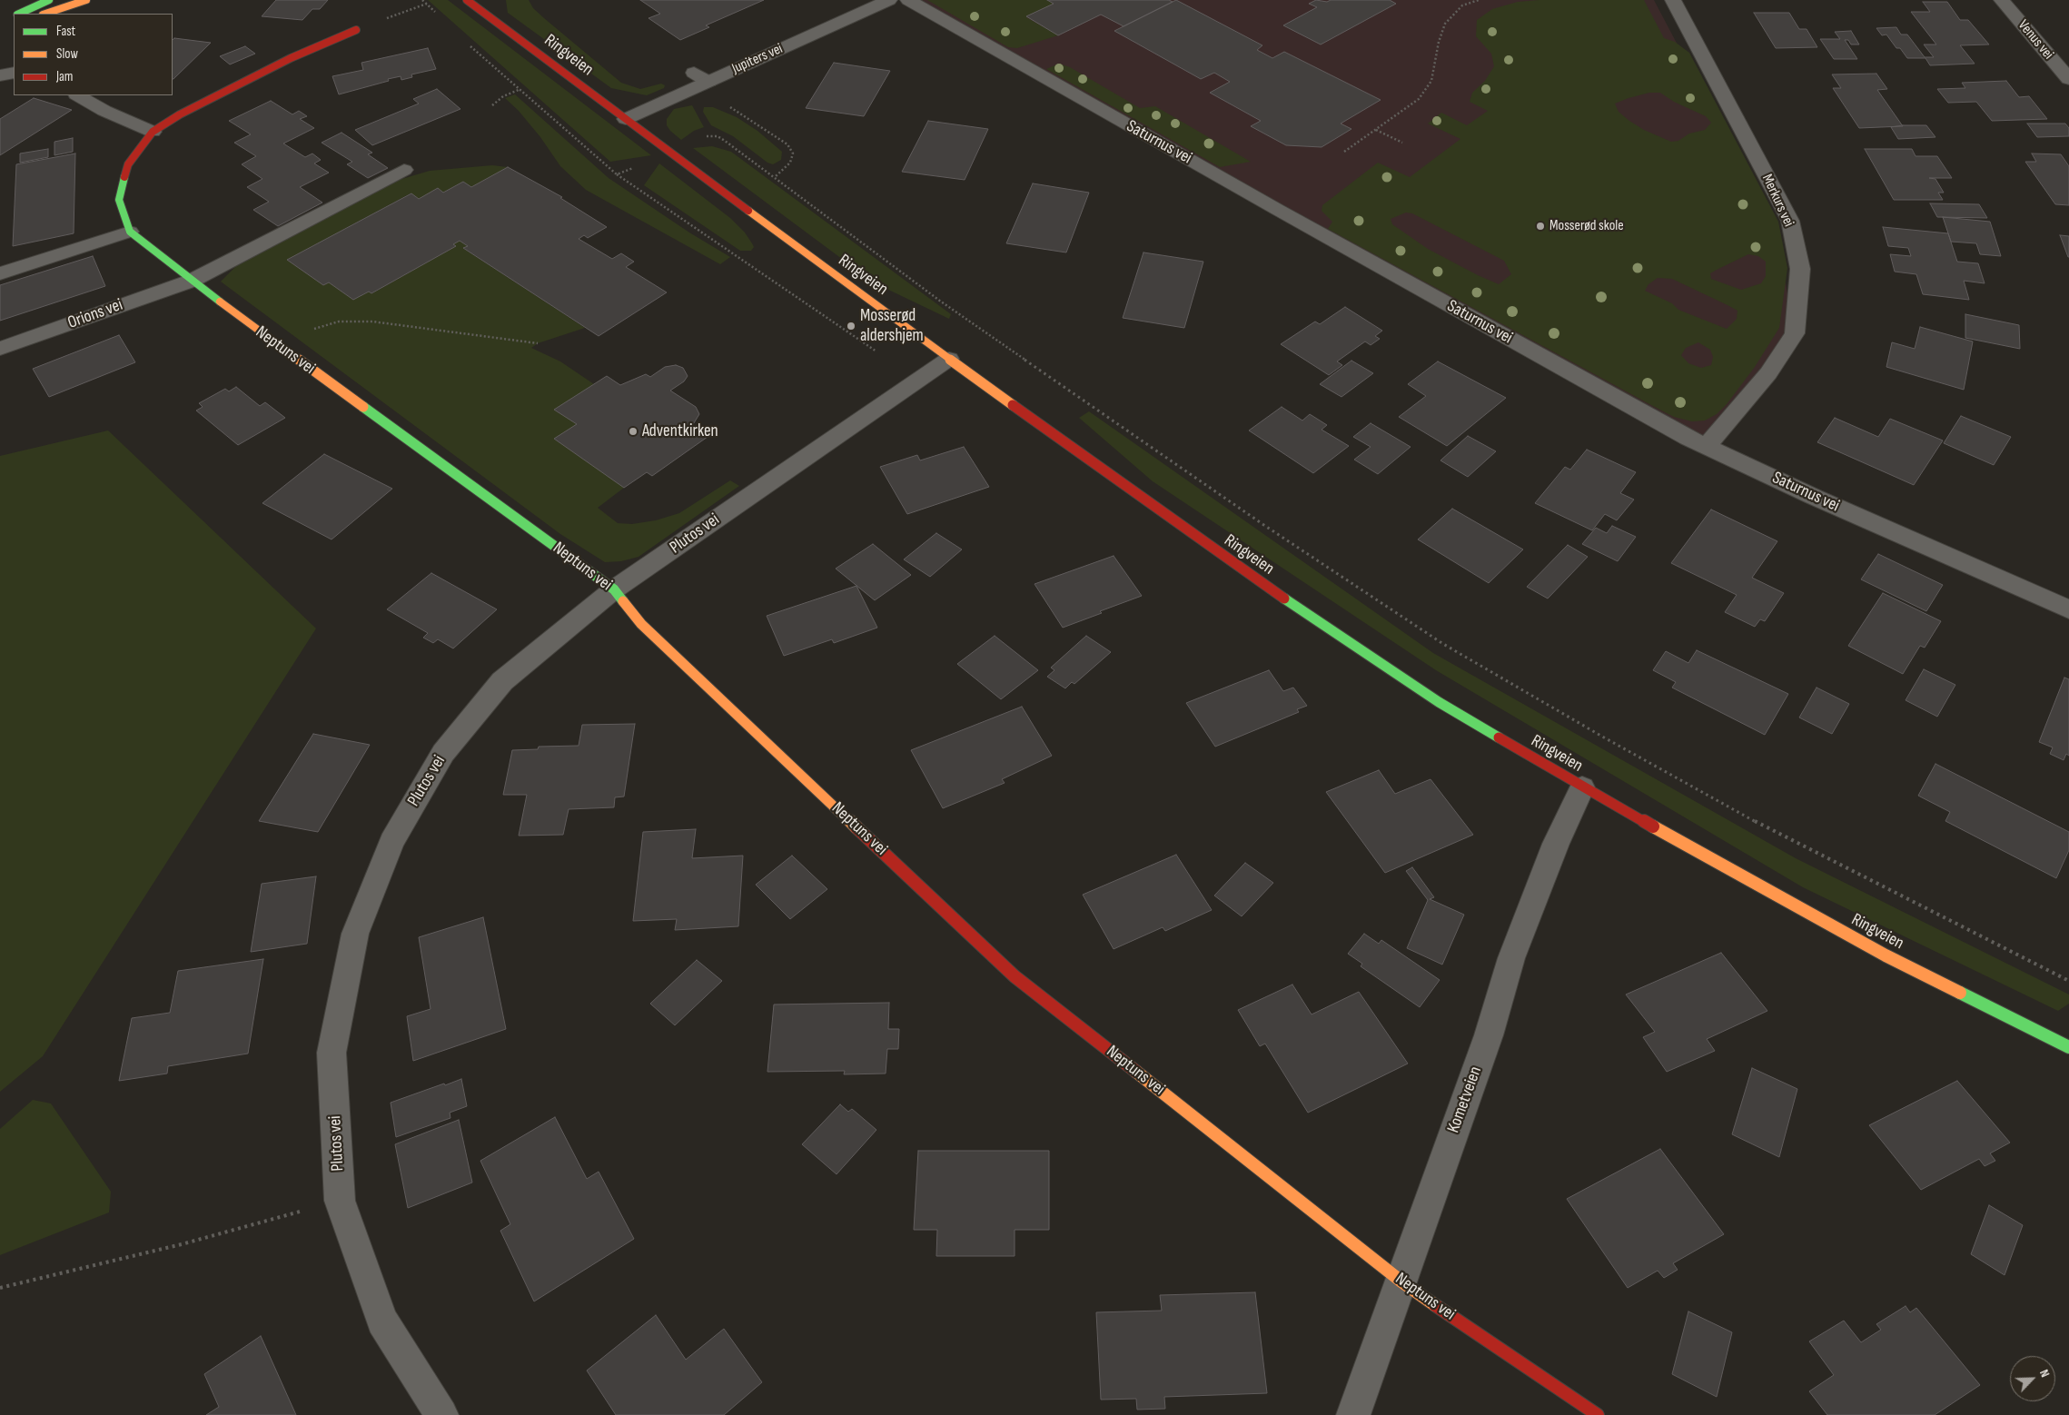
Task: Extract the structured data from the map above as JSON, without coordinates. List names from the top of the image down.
{
  "streets": {
    "street": [
      "Venus vei",
      "Ringveien",
      "Jupiters vei",
      "Saturnus vei",
      "Merkurs vei",
      "Orions vei",
      "Neptuns vei",
      "Plutos vei",
      "Kometveien"
    ]
  },
  "crossings": [
    ["Ringveien", "Jupiters vei"],
    ["Ringveien", "Plutos vei"],
    ["Ringveien", "Kometveien"],
    ["Saturnus vei", "Merkurs vei"],
    ["Orions vei", "Neptuns vei"],
    ["Neptuns vei", "Plutos vei"],
    ["Neptuns vei", "Kometveien"]
  ],
  "places": ["Mosserød skole", "Mosserød aldershjem", "Adventkirken"],
  "legend": ["Fast", "Slow", "Jam"],
  "north": "top right"
}
